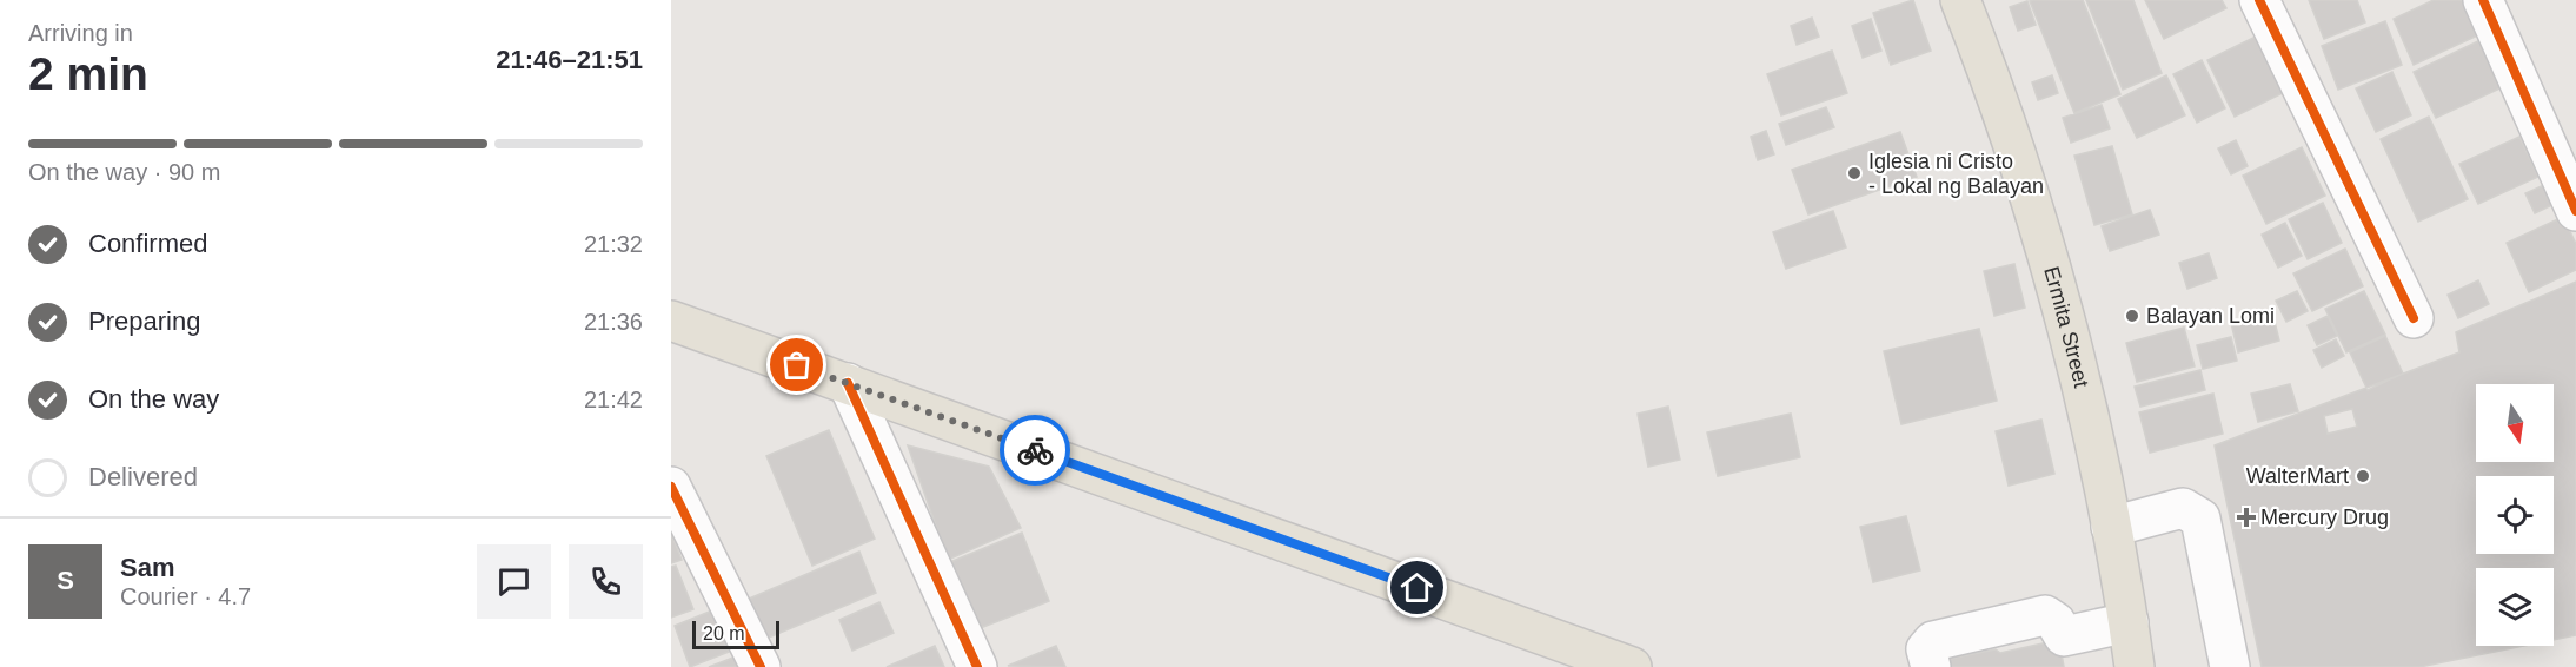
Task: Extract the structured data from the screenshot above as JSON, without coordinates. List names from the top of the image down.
{
  "streets": {
    "main road": ["Ermita Street"]
  },
  "places": {
    "other": ["Iglesia ni Cristo - Lokal ng Balayan", "Balayan Lomi", "WalterMart"],
    "health": ["Mercury Drug"]
  },
  "scale_bar": "20 m",
  "north": "bottom",
  "page": {
    "heading": ["2 min", "Arriving in", "21:46–21:51"],
    "panel": ["Sam", "Courier · 4.7"],
    "bar": "On the way · 90 m",
    "list": [
      ["Confirmed", "21:32"],
      ["Preparing", "21:36"],
      ["On the way", "21:42"],
      "Delivered"
    ],
    "round": "S",
    "scale": "20 m"
  }
}
